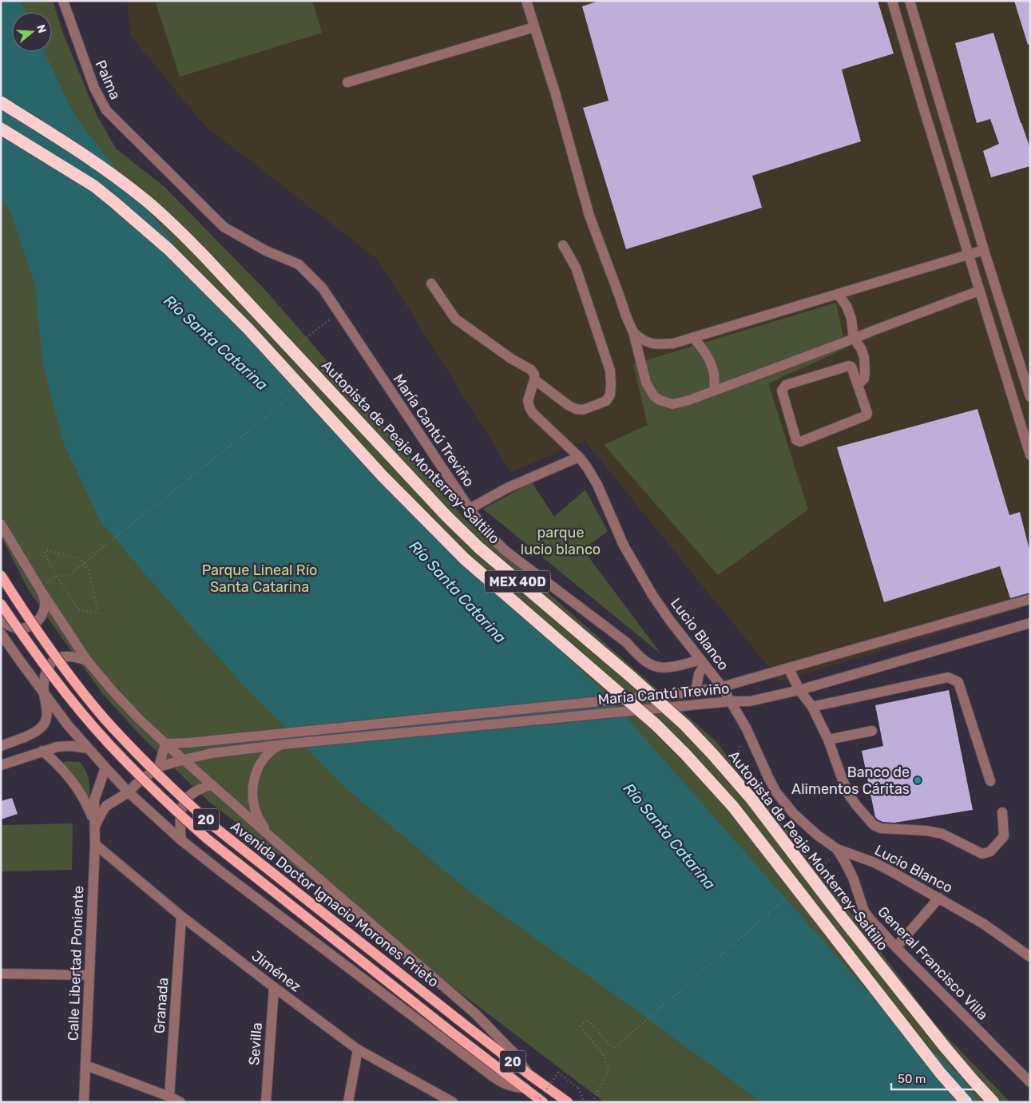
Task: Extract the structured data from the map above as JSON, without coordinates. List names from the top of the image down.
{
  "streets": {
    "highway": ["Autopista de Peaje Monterrey-Saltillo", "MEX 40D"],
    "main road": ["20", "Avenida Doctor Ignacio Morones Prieto"],
    "street": [
      "Palma",
      "María Cantú Treviño",
      "Lucio Blanco",
      "Calle Libertad Poniente",
      "General Francisco Villa",
      "Jiménez",
      "Granada",
      "Sevilla"
    ]
  },
  "crossings": [
    ["Palma", "María Cantú Treviño"],
    ["María Cantú Treviño", "Lucio Blanco"],
    ["María Cantú Treviño", "20"],
    ["María Cantú Treviño", "Calle Libertad Poniente"],
    ["Lucio Blanco", "General Francisco Villa"],
    ["20", "Avenida Doctor Ignacio Morones Prieto"],
    ["Avenida Doctor Ignacio Morones Prieto", "Calle Libertad Poniente"],
    ["Calle Libertad Poniente", "Jiménez"],
    ["Jiménez", "Granada"],
    ["Jiménez", "Sevilla"]
  ],
  "water": ["Río Santa Catarina"],
  "parks": ["parque lucio blanco", "Parque Lineal Río Santa Catarina"],
  "places": ["Banco de Alimentos Cáritas"],
  "scale_bar": "50 m",
  "north": "right"
}
